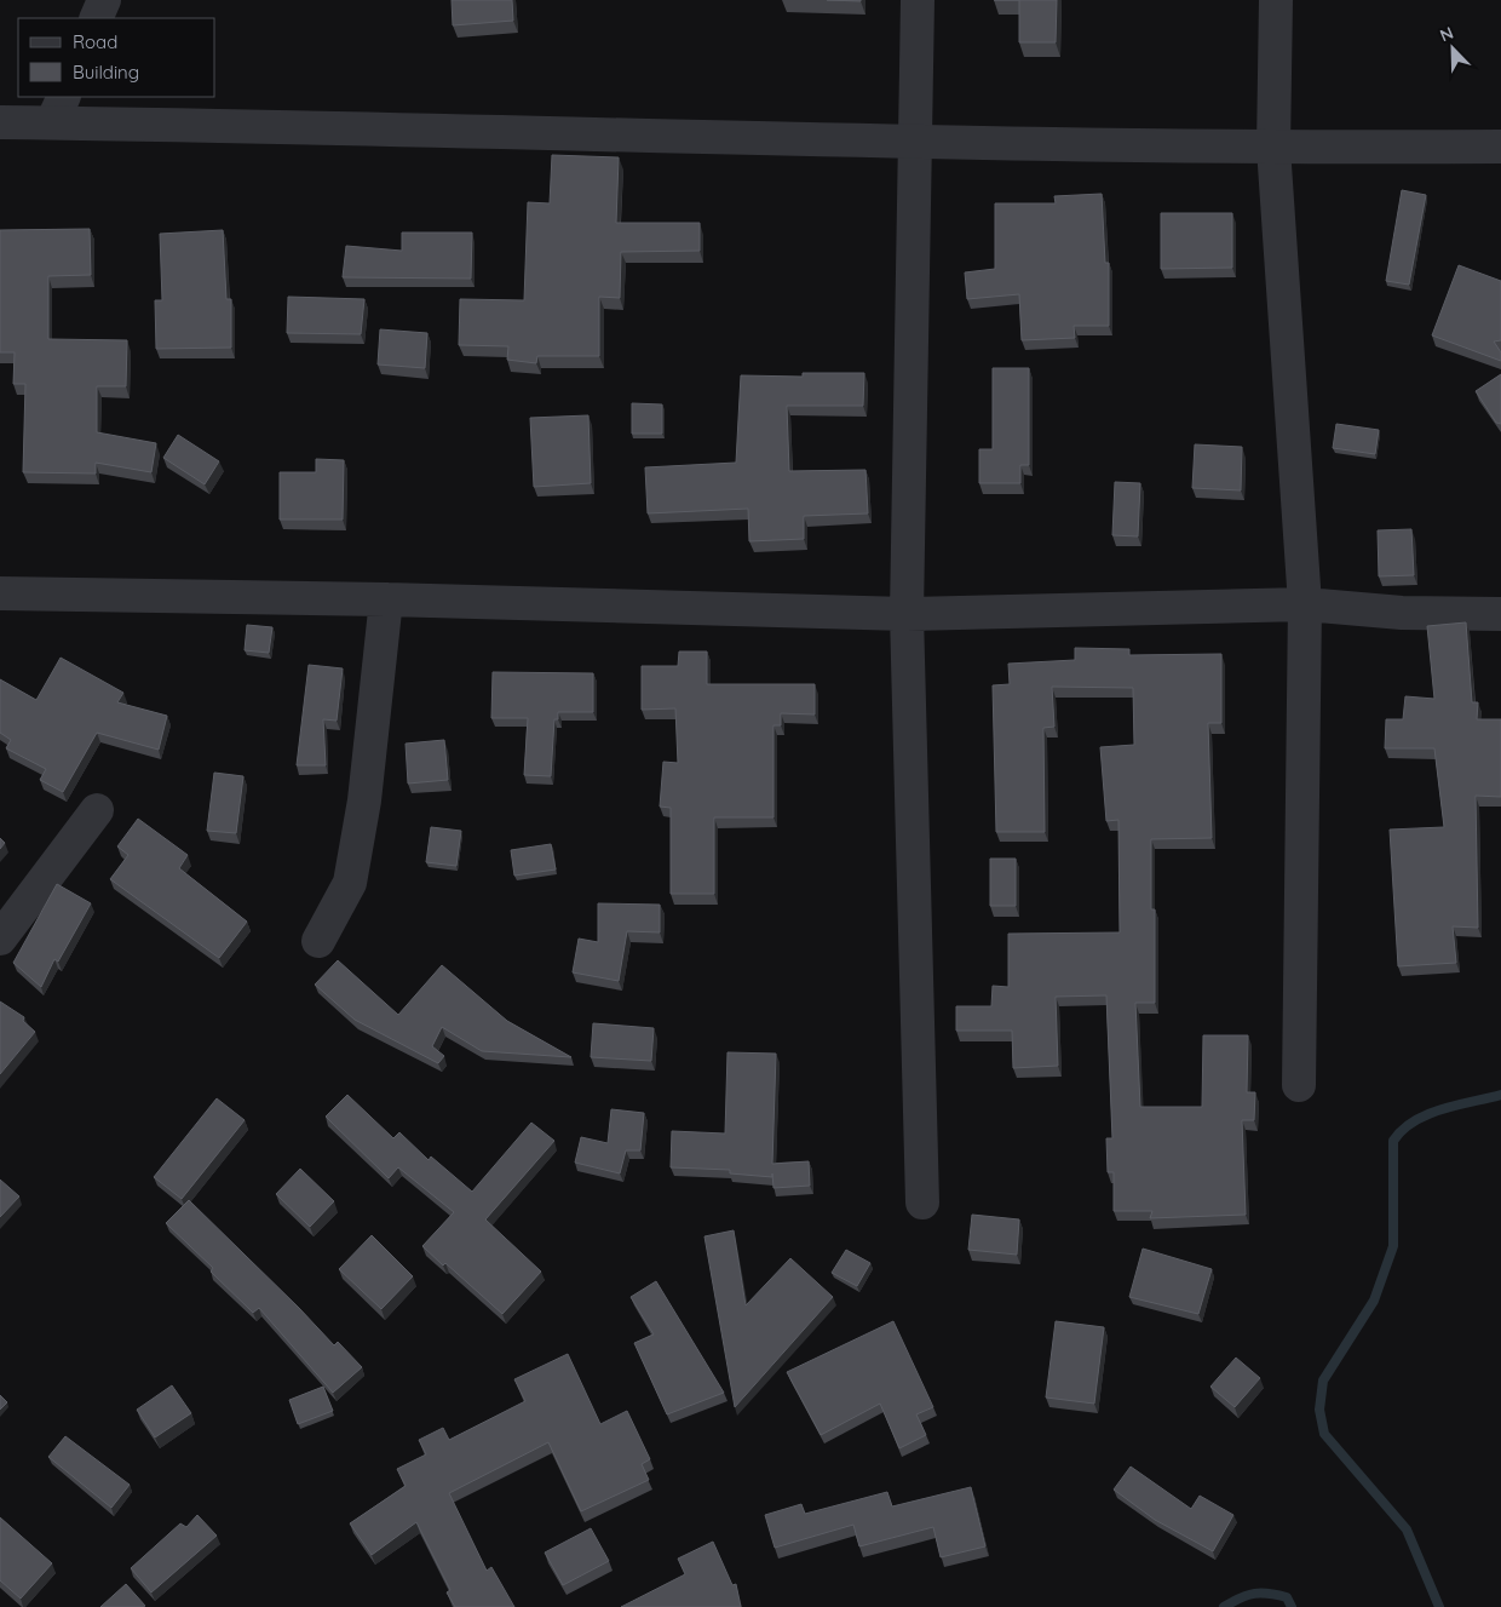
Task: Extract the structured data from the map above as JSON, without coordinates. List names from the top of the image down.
{
  "legend": ["Road", "Building"],
  "north": "top left"
}
